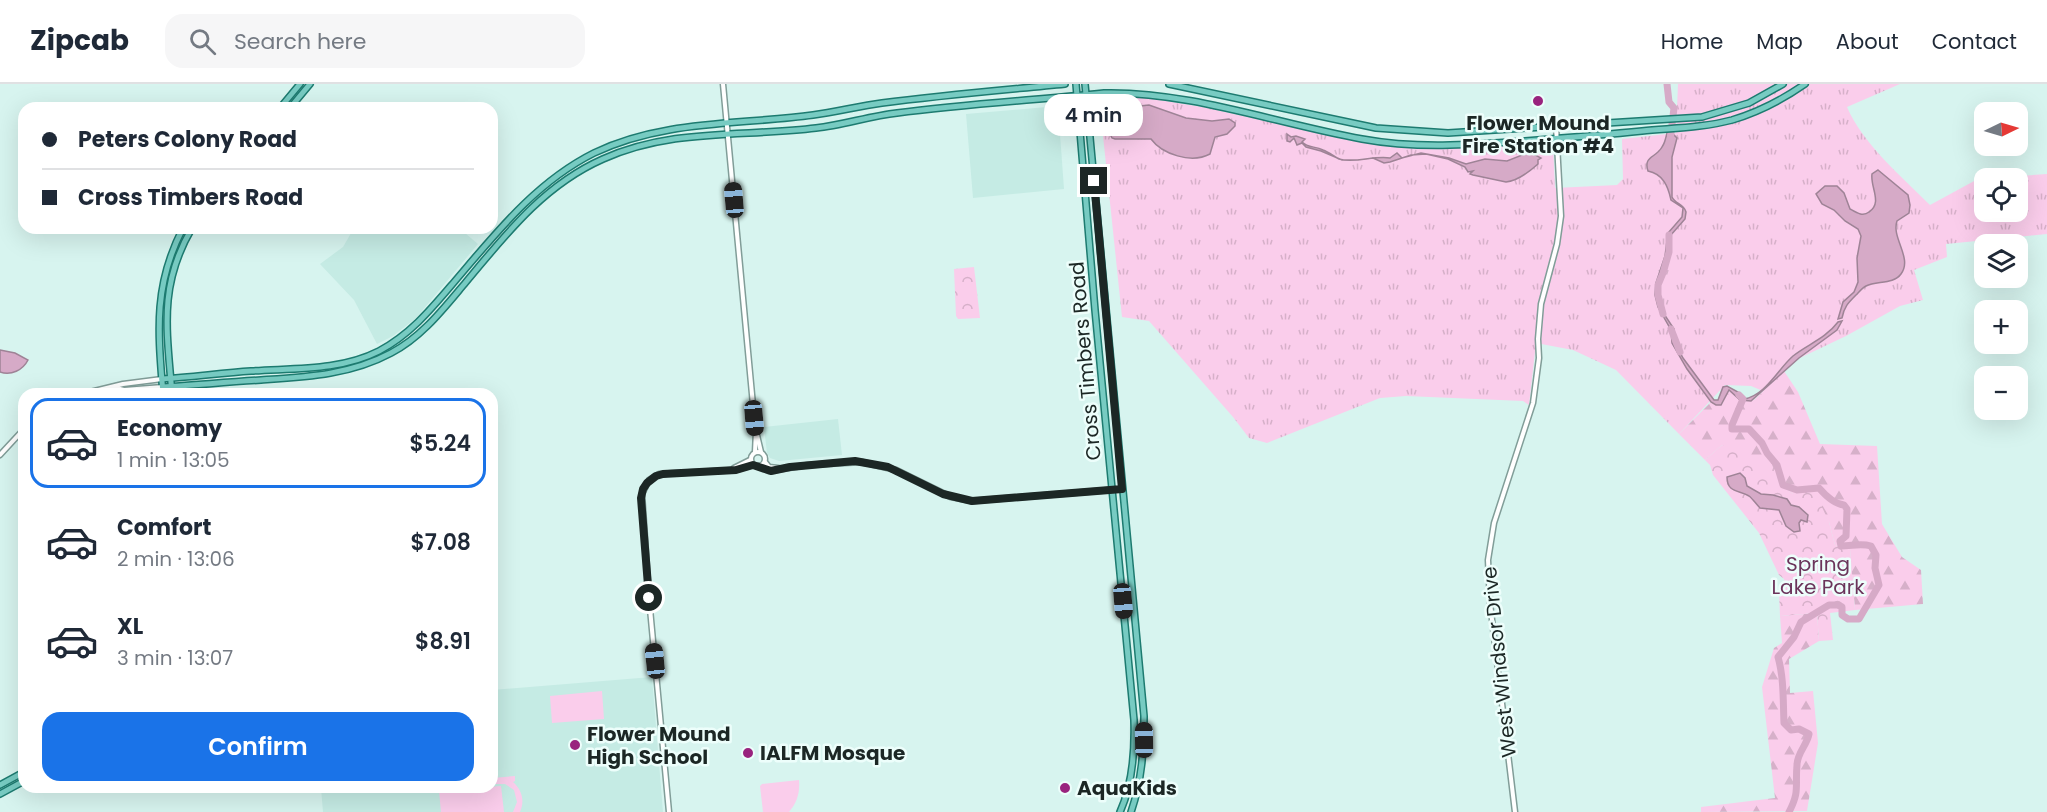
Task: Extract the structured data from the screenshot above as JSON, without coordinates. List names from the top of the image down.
{
  "streets": {
    "main road": ["Cross Timbers Road"],
    "street": ["West Windsor Drive"]
  },
  "parks": ["Spring Lake Park"],
  "places": [
    "Flower Mound Fire Station #4",
    "Flower Mound High School",
    "IALFM Mosque",
    "AquaKids"
  ],
  "north": "right",
  "page": {
    "header": "Zipcab",
    "search": "Search here",
    "nav": [
      "Home",
      "Map",
      "About",
      "Contact"
    ],
    "bubble": "4 min",
    "map_buttons": ["+", "−"],
    "banner": ["Peters Colony Road", "Cross Timbers Road"],
    "list": [
      {
        "name": "Economy",
        "note": "1 min · 13:05",
        "value": "$5.24"
      },
      {
        "name": "Comfort",
        "note": "2 min · 13:06",
        "value": "$7.08"
      },
      {
        "name": "XL",
        "note": "3 min · 13:07",
        "value": "$8.91"
      }
    ],
    "buttons": "Confirm"
  }
}
